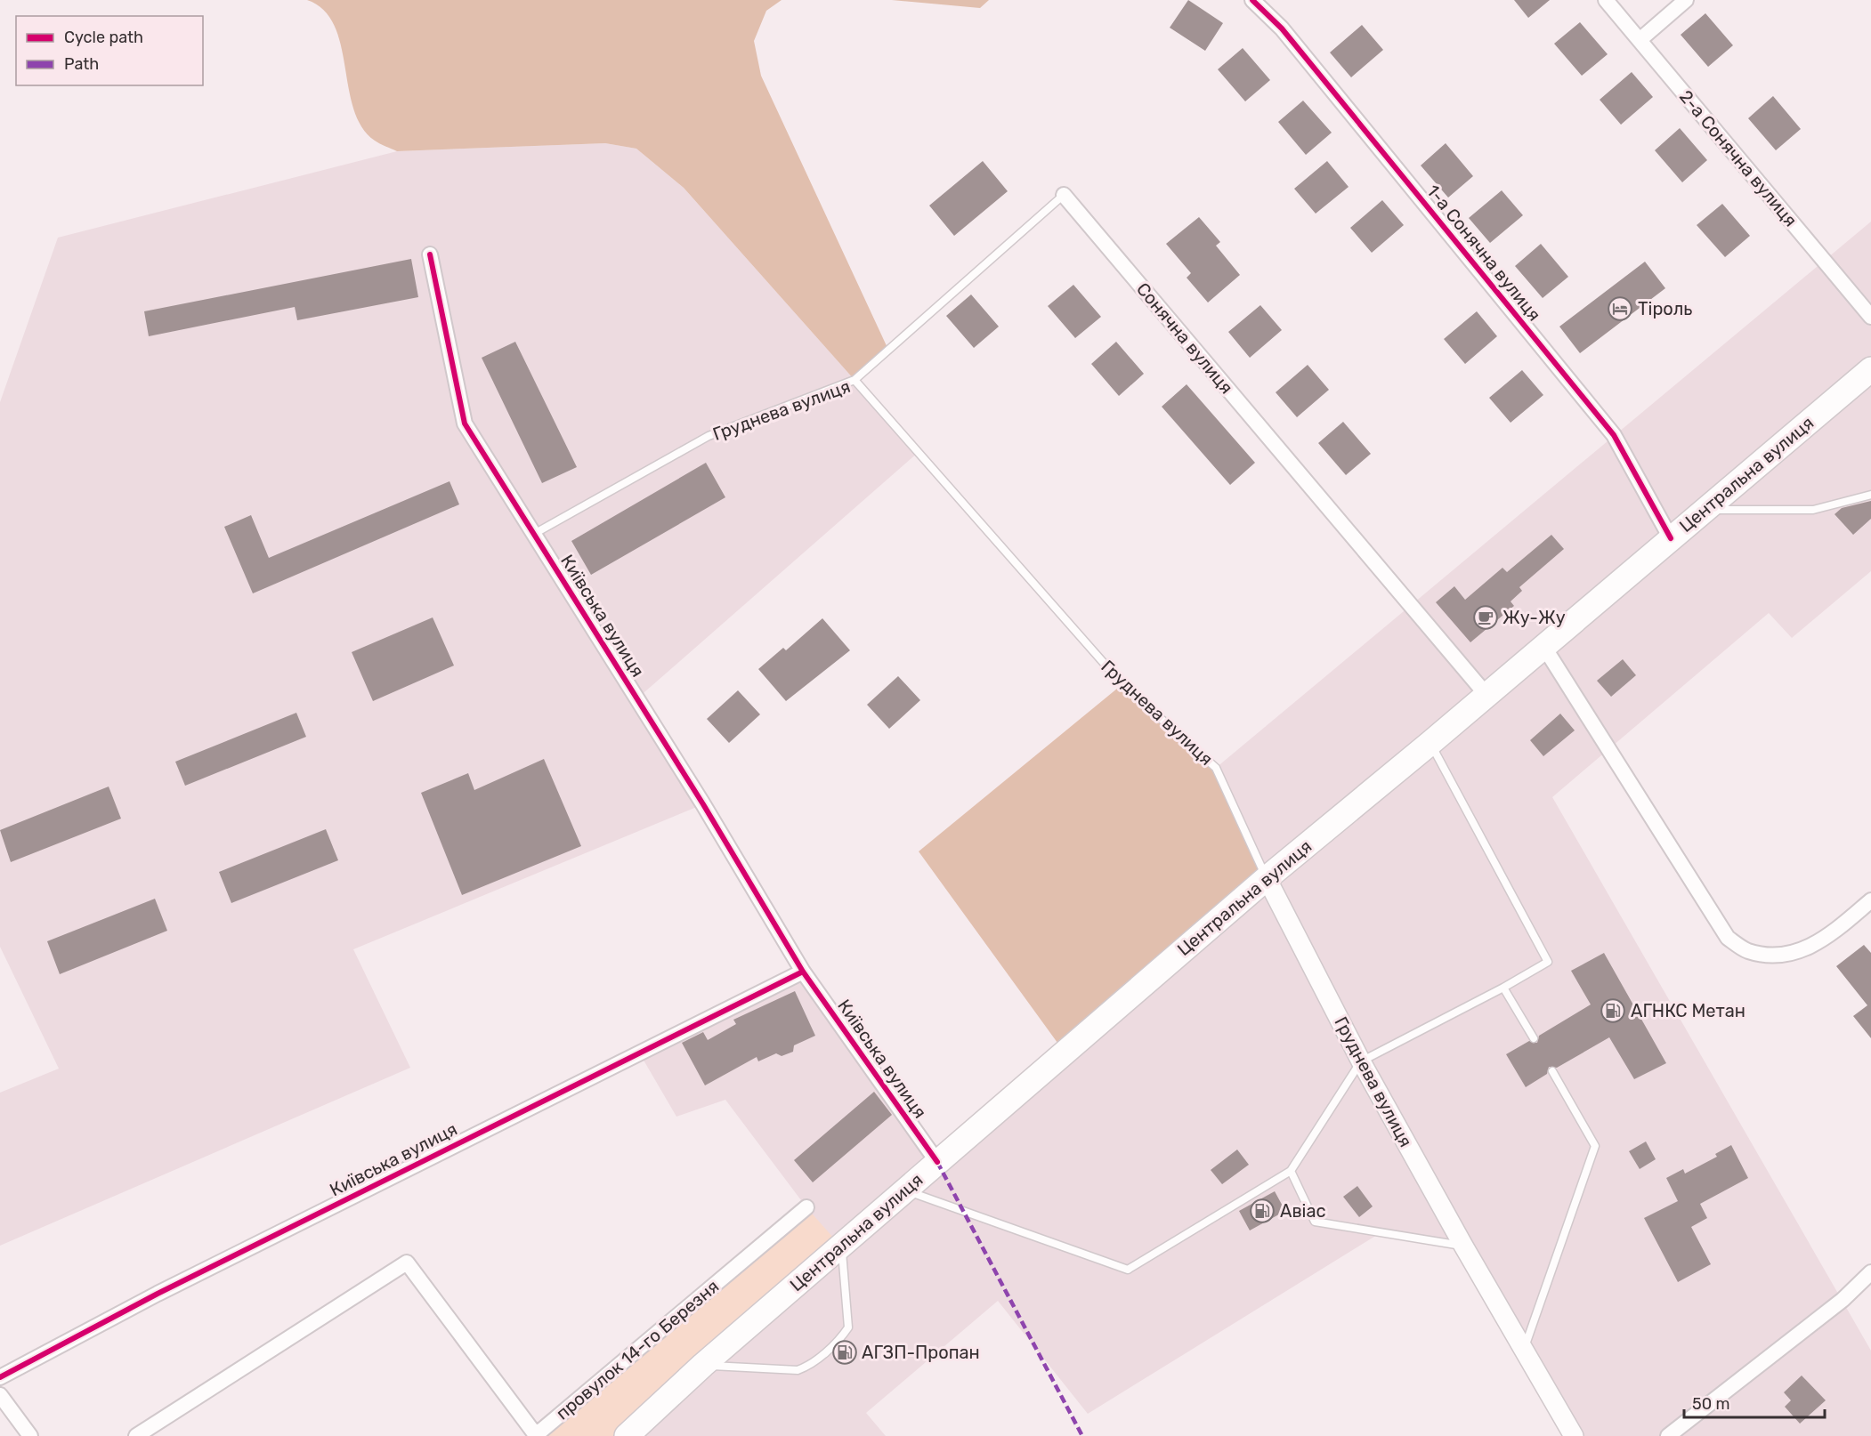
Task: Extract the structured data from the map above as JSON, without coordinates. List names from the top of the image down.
{
  "streets": {
    "highway": ["Центральна вулиця"],
    "street": [
      "2-а Сонячна вулиця",
      "1-а Сонячна вулиця",
      "Сонячна вулиця",
      "Груднева вулиця",
      "Київська вулиця",
      "провулок 14-го Березня"
    ]
  },
  "crossings": [
    ["1-а Сонячна вулиця", "Центральна вулиця"],
    ["Сонячна вулиця", "Груднева вулиця"],
    ["Сонячна вулиця", "Центральна вулиця"],
    ["Груднева вулиця", "Центральна вулиця"],
    ["Груднева вулиця", "Київська вулиця"],
    ["Центральна вулиця", "Київська вулиця"]
  ],
  "places": {
    "hotel": ["Тіроль"],
    "cafe": ["Жу-Жу"],
    "fuel station": ["АГНКС Метан", "Авіас", "АГЗП-Пропан"]
  },
  "legend": ["Cycle path", "Path"],
  "scale_bar": "50 m"
}
